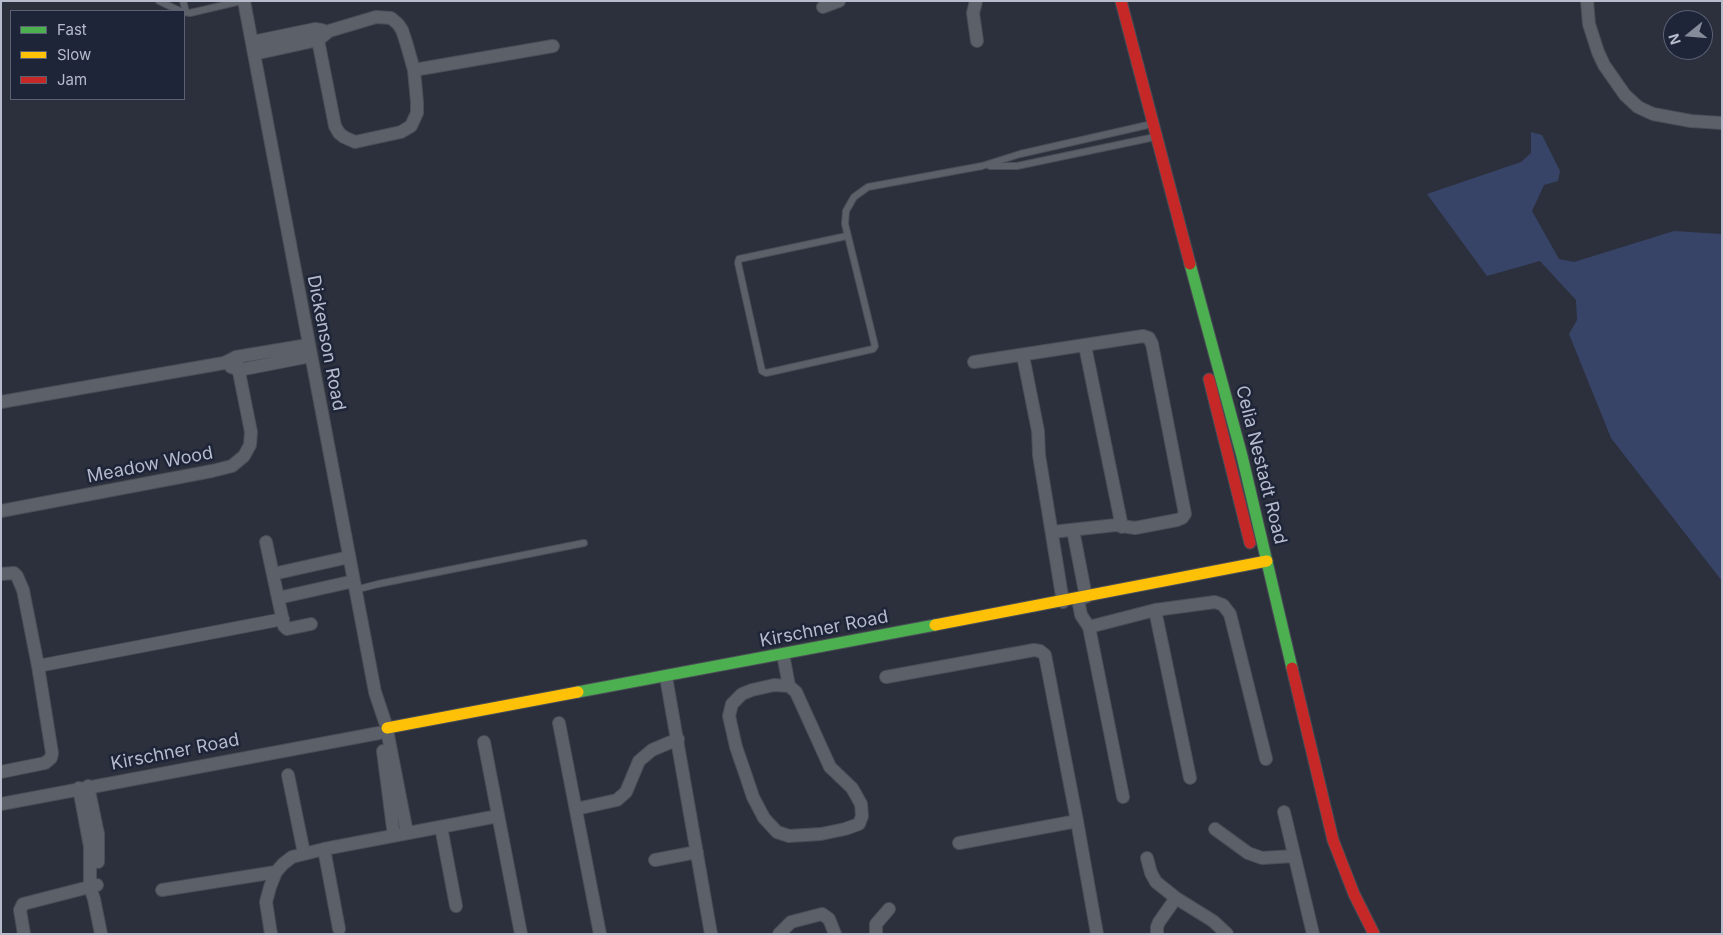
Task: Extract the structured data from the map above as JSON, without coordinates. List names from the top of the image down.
{
  "streets": {
    "street": [
      "Dickenson Road",
      "Meadow Wood",
      "Celia Nestadt Road",
      "Kirschner Road"
    ]
  },
  "crossings": [
    ["Dickenson Road", "Kirschner Road"],
    ["Celia Nestadt Road", "Kirschner Road"]
  ],
  "legend": ["Fast", "Slow", "Jam"],
  "north": "left"
}
